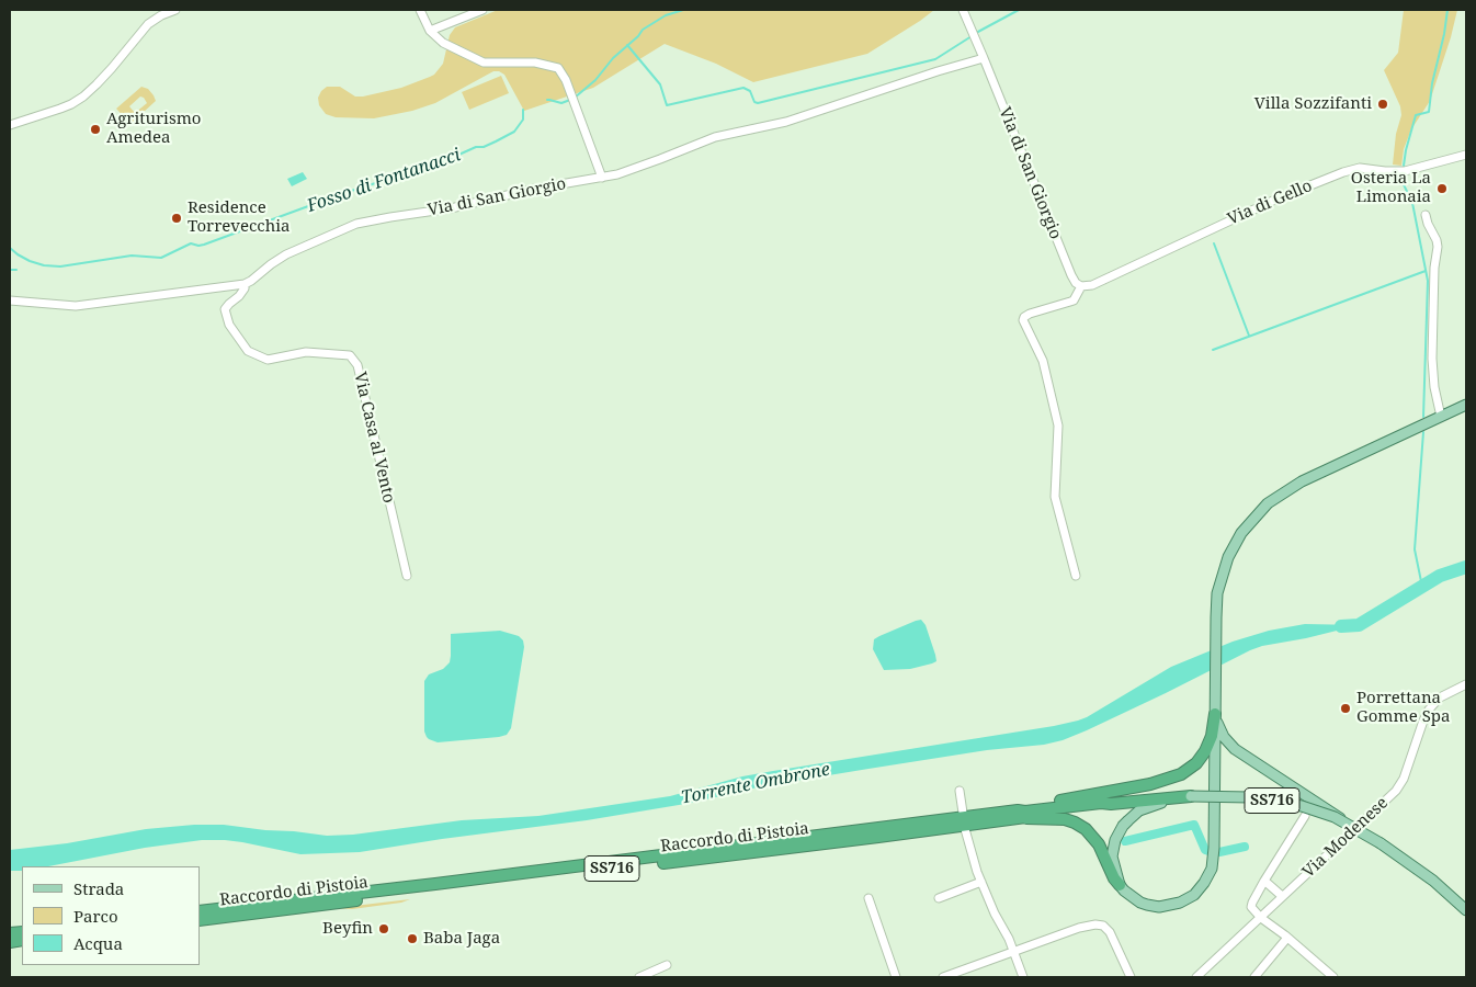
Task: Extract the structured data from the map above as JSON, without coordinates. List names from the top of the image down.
{
  "streets": {
    "highway": ["SS716", "Raccordo di Pistoia"],
    "street": [
      "Via di San Giorgio",
      "Via di Gello",
      "Via Casa al Vento",
      "Via Modenese"
    ]
  },
  "crossings": [
    ["Via di San Giorgio", "Via di Gello"],
    ["Via di San Giorgio", "Via Casa al Vento"]
  ],
  "water": ["Fosso di Fontanacci", "Torrente Ombrone"],
  "places": [
    "Villa Sozzifanti",
    "Agriturismo Amedea",
    "Osteria La Limonaia",
    "Residence Torrevecchia",
    "Porrettana Gomme Spa",
    "Beyfin",
    "Baba Jaga"
  ],
  "legend": ["Strada", "Parco", "Acqua"]
}
